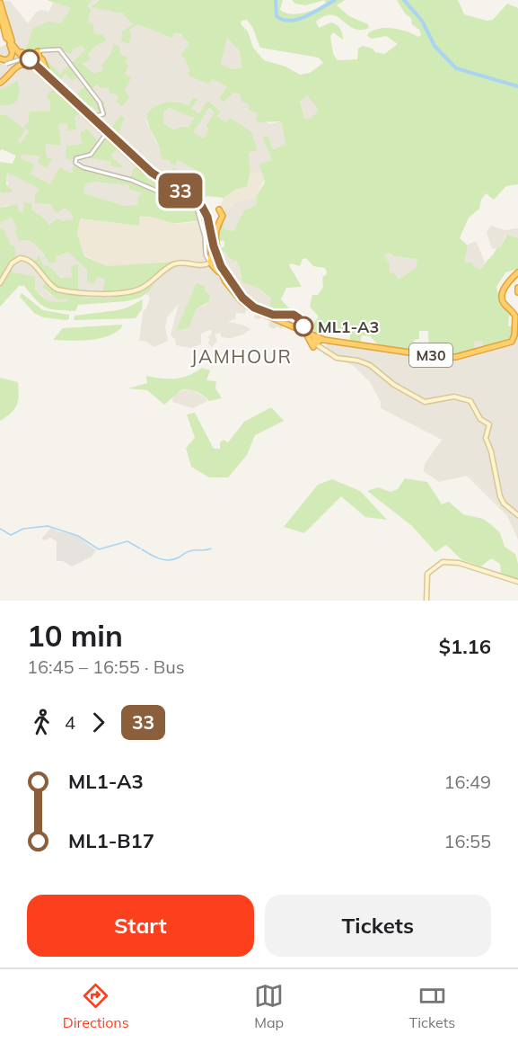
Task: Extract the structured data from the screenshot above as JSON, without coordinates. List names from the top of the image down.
{
  "streets": {
    "highway": ["M30"]
  },
  "districts": ["JAMHOUR"],
  "places": ["ML1-A3"],
  "lines": ["bus line 33"],
  "page": {
    "on_map": "33",
    "heading": ["10 min", "16:45 – 16:55 · Bus", "$1.16"],
    "legs": ["4", "33"],
    "list": [
      {
        "name": "ML1-A3",
        "value": "16:49"
      },
      {
        "name": "ML1-B17",
        "value": "16:55"
      }
    ],
    "buttons": ["Start", "Tickets"],
    "tabs": ["Directions", "Map", "Tickets"]
  }
}
